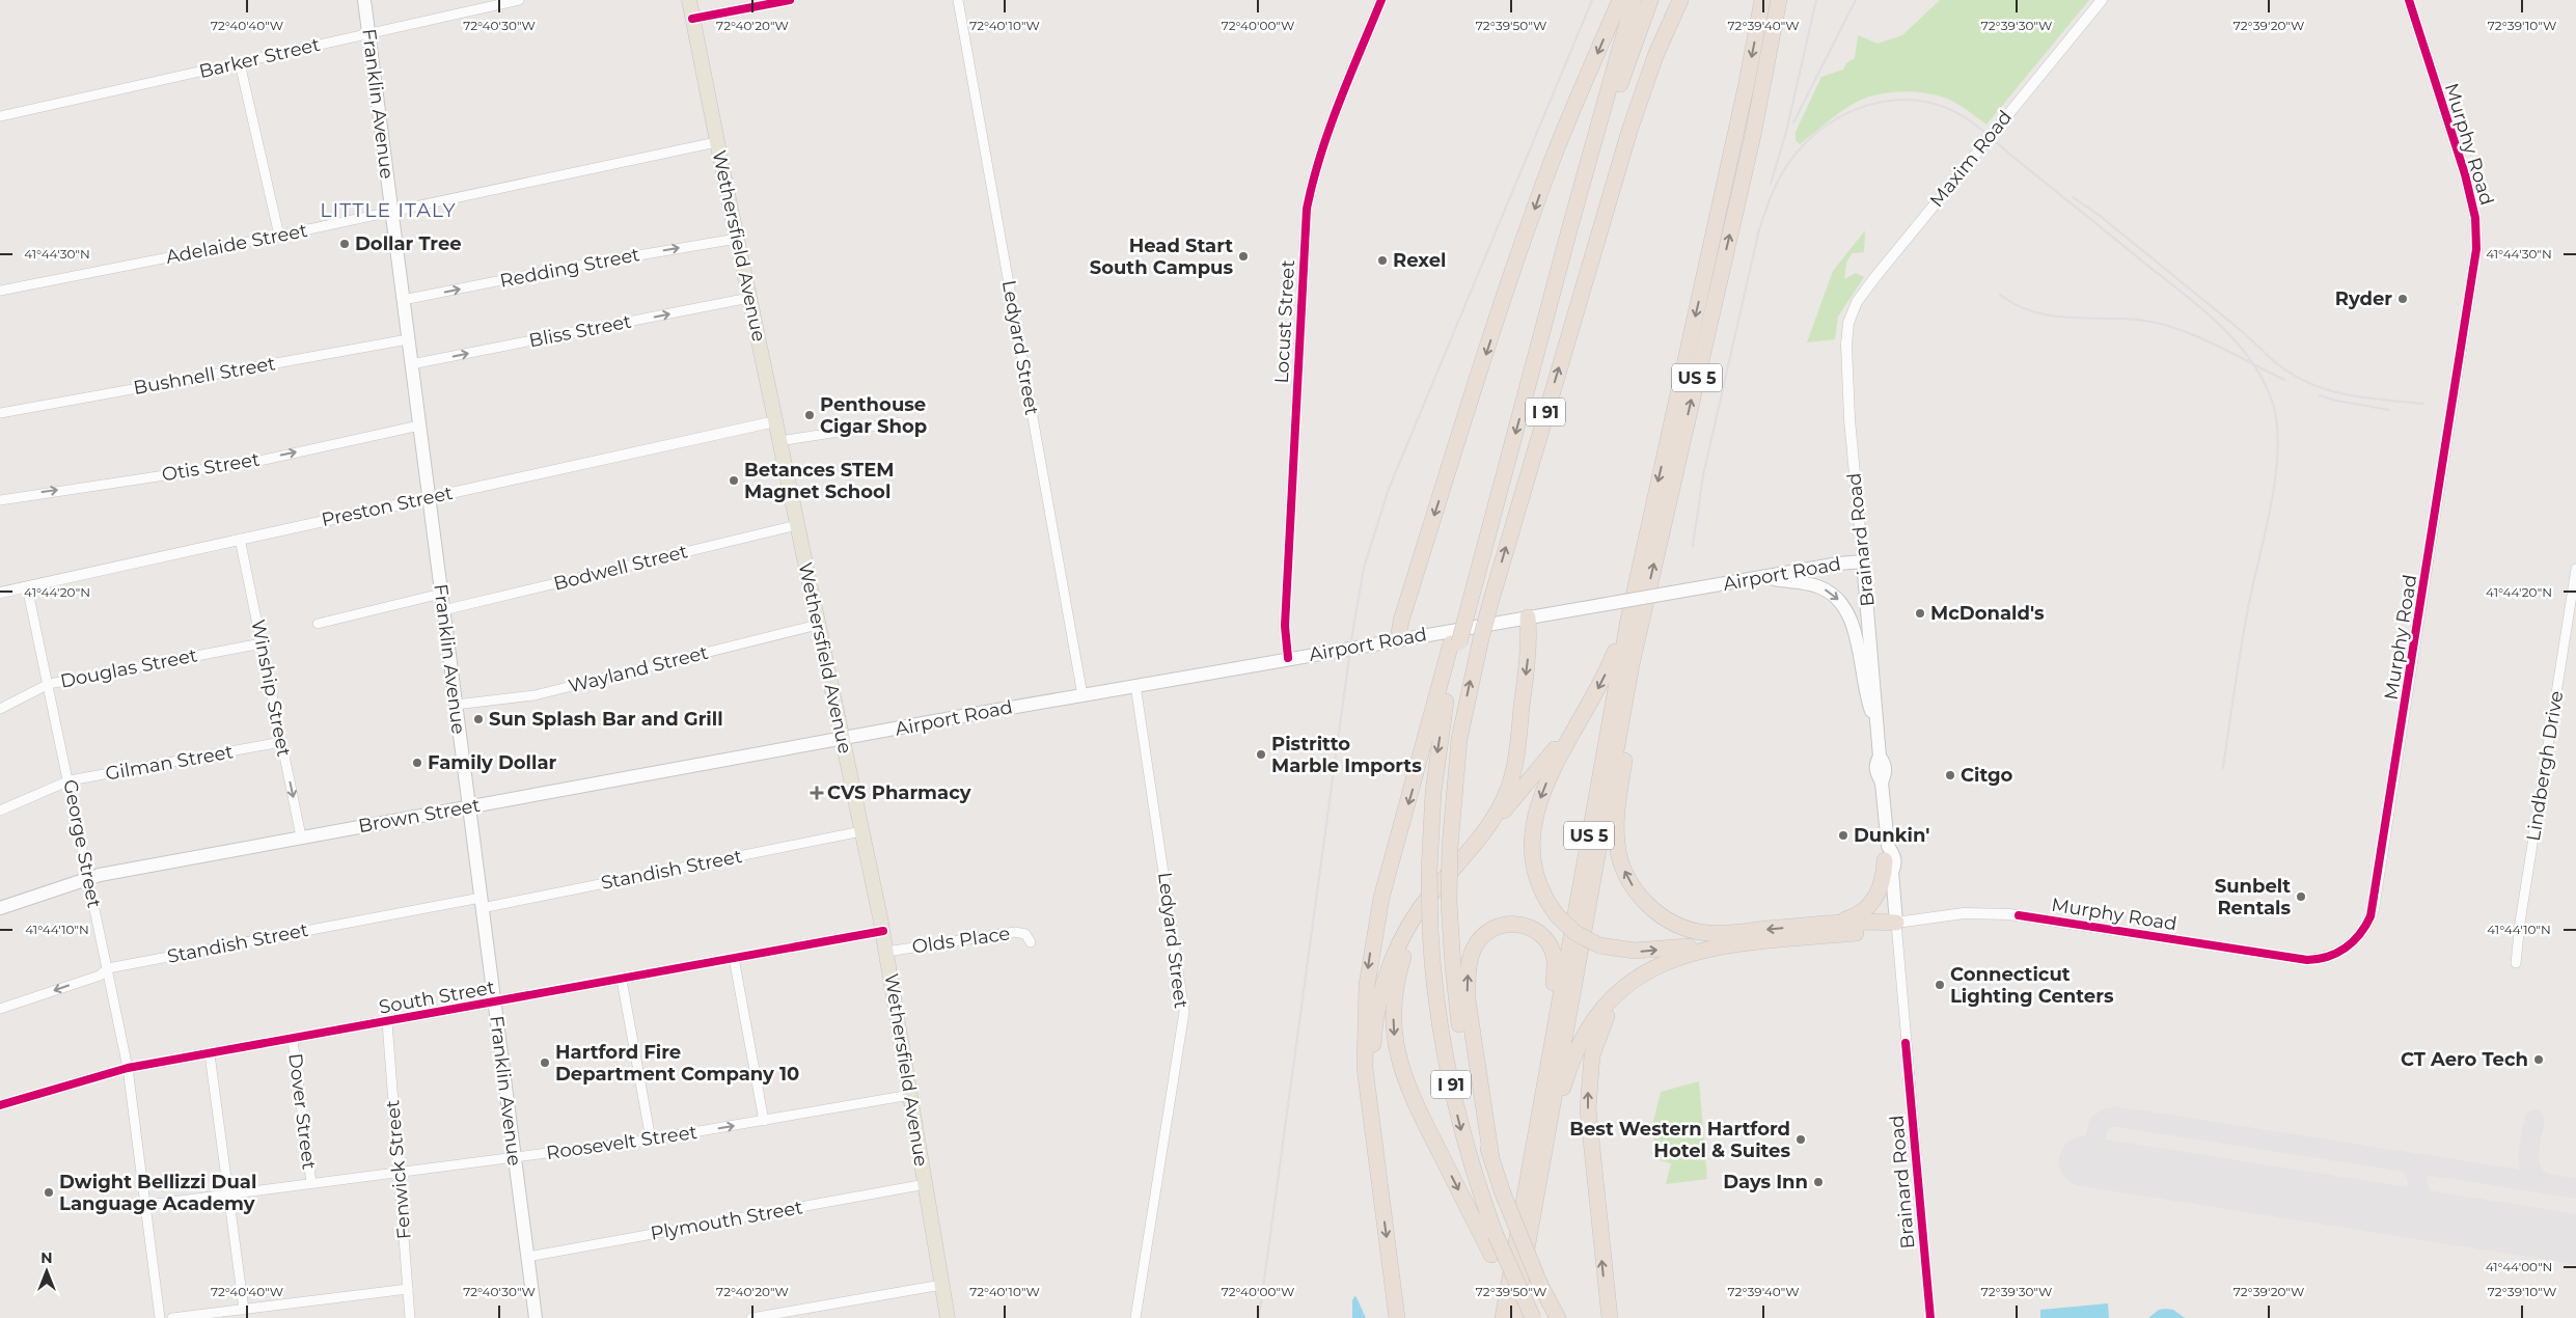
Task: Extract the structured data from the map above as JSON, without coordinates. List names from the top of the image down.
{
  "streets": {
    "highway": ["US 5", "I 91"],
    "main road": [
      "Franklin Avenue",
      "Wethersfield Avenue",
      "Brainard Road",
      "Airport Road",
      "Brown Street"
    ],
    "street": [
      "Barker Street",
      "Murphy Road",
      "Maxim Road",
      "Adelaide Street",
      "Redding Street",
      "Locust Street",
      "Bliss Street",
      "Ledyard Street",
      "Bushnell Street",
      "Otis Street",
      "Preston Street",
      "Bodwell Street",
      "Douglas Street",
      "Wayland Street",
      "Winship Street",
      "Gilman Street",
      "Lindbergh Drive",
      "George Street",
      "Standish Street",
      "Olds Place",
      "South Street",
      "Dover Street",
      "Roosevelt Street",
      "Fenwick Street",
      "Plymouth Street"
    ]
  },
  "crossings": [
    ["Barker Street", "Franklin Avenue"],
    ["Franklin Avenue", "Adelaide Street"],
    ["Franklin Avenue", "Redding Street"],
    ["Franklin Avenue", "Bliss Street"],
    ["Franklin Avenue", "Bushnell Street"],
    ["Franklin Avenue", "Otis Street"],
    ["Franklin Avenue", "Preston Street"],
    ["Franklin Avenue", "Bodwell Street"],
    ["Franklin Avenue", "Wayland Street"],
    ["Franklin Avenue", "Brown Street"],
    ["Franklin Avenue", "Standish Street"],
    ["Franklin Avenue", "South Street"],
    ["Franklin Avenue", "Roosevelt Street"],
    ["Franklin Avenue", "Plymouth Street"],
    ["Murphy Road", "Brainard Road"],
    ["Maxim Road", "Brainard Road"],
    ["Adelaide Street", "Wethersfield Avenue"],
    ["Wethersfield Avenue", "Redding Street"],
    ["Wethersfield Avenue", "Bliss Street"],
    ["Wethersfield Avenue", "Preston Street"],
    ["Wethersfield Avenue", "Bodwell Street"],
    ["Wethersfield Avenue", "Airport Road"],
    ["Wethersfield Avenue", "Wayland Street"],
    ["Wethersfield Avenue", "Brown Street"],
    ["Wethersfield Avenue", "Standish Street"],
    ["Wethersfield Avenue", "Olds Place"],
    ["Wethersfield Avenue", "South Street"],
    ["Wethersfield Avenue", "Roosevelt Street"],
    ["Wethersfield Avenue", "Plymouth Street"],
    ["Locust Street", "Airport Road"],
    ["Ledyard Street", "Airport Road"],
    ["Preston Street", "Winship Street"],
    ["Preston Street", "George Street"],
    ["Brainard Road", "Airport Road"],
    ["Airport Road", "Brown Street"],
    ["Douglas Street", "Winship Street"],
    ["Douglas Street", "George Street"],
    ["Winship Street", "Gilman Street"],
    ["Winship Street", "Brown Street"],
    ["Gilman Street", "George Street"],
    ["Brown Street", "George Street"],
    ["George Street", "Standish Street"],
    ["George Street", "South Street"],
    ["George Street", "Roosevelt Street"],
    ["South Street", "Dover Street"],
    ["South Street", "Fenwick Street"],
    ["Dover Street", "Roosevelt Street"],
    ["Roosevelt Street", "Fenwick Street"]
  ],
  "one_way": ["Redding Street", "Bliss Street", "Otis Street"],
  "districts": ["LITTLE ITALY"],
  "places": {
    "other": [
      "Dollar Tree",
      "Head Start South Campus",
      "Rexel",
      "Ryder",
      "Penthouse Cigar Shop",
      "Betances STEM Magnet School",
      "McDonald's",
      "Sun Splash Bar and Grill",
      "Pistritto Marble Imports",
      "Family Dollar",
      "Citgo",
      "Dunkin'",
      "Sunbelt Rentals",
      "Connecticut Lighting Centers",
      "CT Aero Tech",
      "Hartford Fire Department Company 10",
      "Best Western Hartford Hotel & Suites",
      "Days Inn",
      "Dwight Bellizzi Dual Language Academy"
    ],
    "health": ["CVS Pharmacy"]
  },
  "north": "top",
  "coordinates": [
    "72°40'40\"W",
    "72°40'30\"W",
    "72°40'20\"W",
    "72°40'10\"W",
    "72°40'00\"W",
    "72°39'50\"W",
    "72°39'40\"W",
    "72°39'30\"W",
    "72°39'20\"W",
    "72°39'10\"W",
    "41°44'30\"N",
    "41°44'20\"N",
    "41°44'10\"N",
    "41°44'00\"N"
  ]
}
